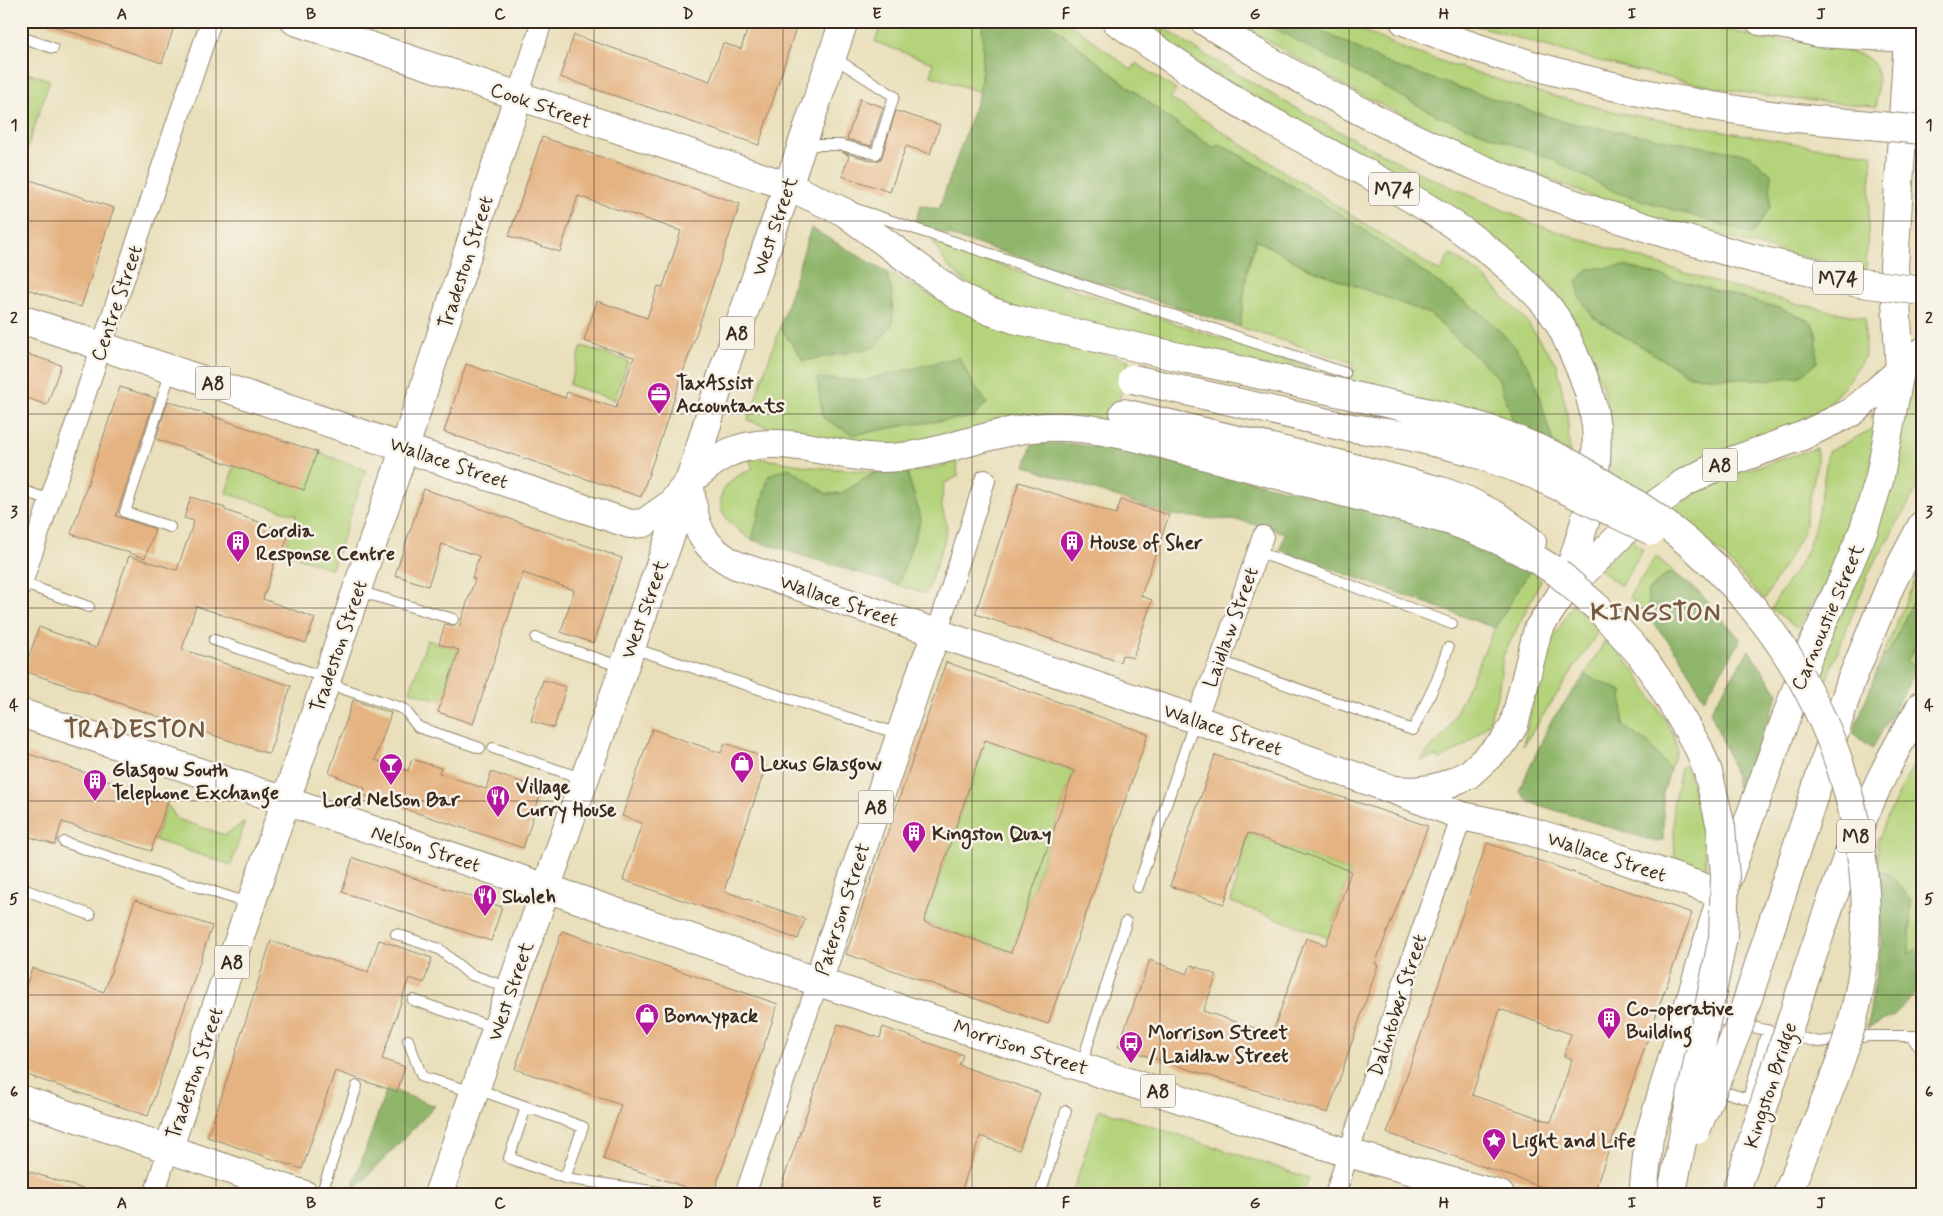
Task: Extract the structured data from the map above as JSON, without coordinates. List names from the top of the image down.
{
  "streets": {
    "main road": [
      "Cook Street",
      "M74",
      "West Street",
      "Tradeston Street",
      "A8",
      "Wallace Street",
      "Carnoustie Street",
      "M8",
      "Nelson Street",
      "Paterson Street",
      "Morrison Street",
      "Kingston Bridge"
    ],
    "street": ["Centre Street", "Laidlaw Street", "Dalintober Street"]
  },
  "crossings": [
    ["Cook Street", "West Street"],
    ["Cook Street", "Tradeston Street"],
    ["M74", "A8"],
    ["West Street", "Wallace Street"],
    ["West Street", "Nelson Street"],
    ["West Street", "Morrison Street"],
    ["Tradeston Street", "Wallace Street"],
    ["Tradeston Street", "Nelson Street"],
    ["Centre Street", "Wallace Street"],
    ["A8", "Wallace Street"],
    ["A8", "Carnoustie Street"],
    ["Wallace Street", "Carnoustie Street"],
    ["Wallace Street", "Laidlaw Street"],
    ["Wallace Street", "Paterson Street"],
    ["Wallace Street", "Dalintober Street"],
    ["Nelson Street", "Morrison Street"],
    ["Paterson Street", "Morrison Street"],
    ["Dalintober Street", "Morrison Street"]
  ],
  "districts": ["KINGSTON", "TRADESTON"],
  "places": {
    "office": ["TaxAssist Accountants"],
    "building": [
      "Cordia Response Centre",
      "House of Sher",
      "Glasgow South Telephone Exchange",
      "Kingston Quay",
      "Co-operative Building"
    ],
    "shop": ["Lexus Glasgow", "Bonnypack"],
    "bar": ["Lord Nelson Bar"],
    "restaurant": ["Village Curry House", "Sholeh"],
    "bus stop": ["Morrison Street / Laidlaw Street"],
    "place": ["Light and Life"]
  },
  "grid": {
    "columns": [
      "A",
      "B",
      "C",
      "D",
      "E",
      "F",
      "G",
      "H",
      "I",
      "J"
    ],
    "rows": [
      "1",
      "2",
      "3",
      "4",
      "5",
      "6"
    ]
  }
}
